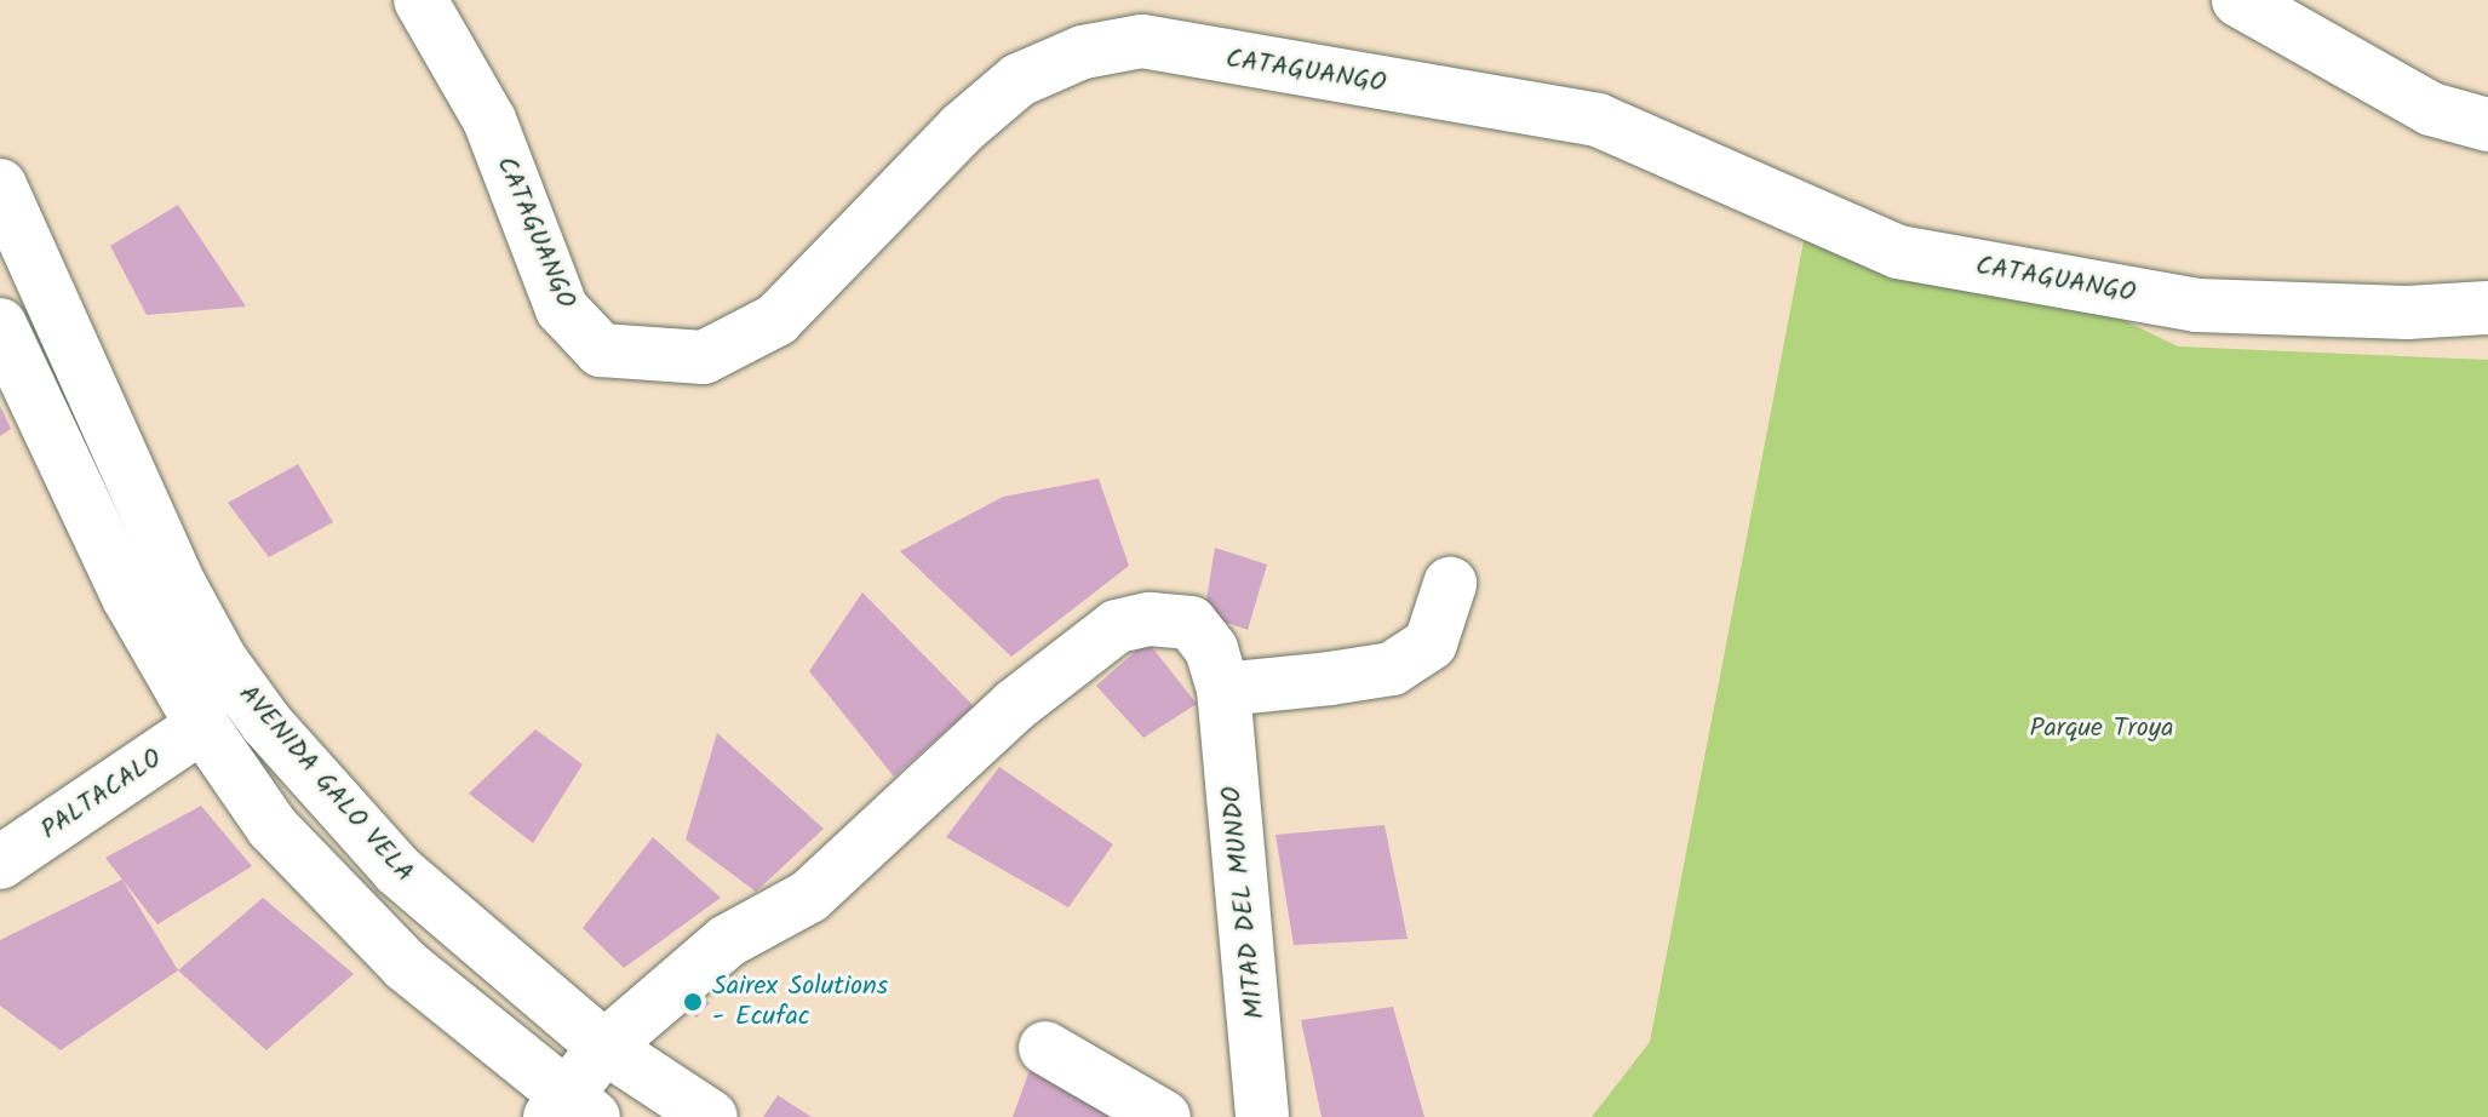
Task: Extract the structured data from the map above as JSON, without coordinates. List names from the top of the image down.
{
  "streets": {
    "street": [
      "CATAGUANGO",
      "AVENIDA GALO VELA",
      "PALTACALO",
      "MITAD DEL MUNDO"
    ]
  },
  "crossings": [
    ["AVENIDA GALO VELA", "PALTACALO"],
    ["AVENIDA GALO VELA", "MITAD DEL MUNDO"]
  ],
  "parks": ["Parque Troya"],
  "places": ["Sairex Solutions - Ecufac"]
}
